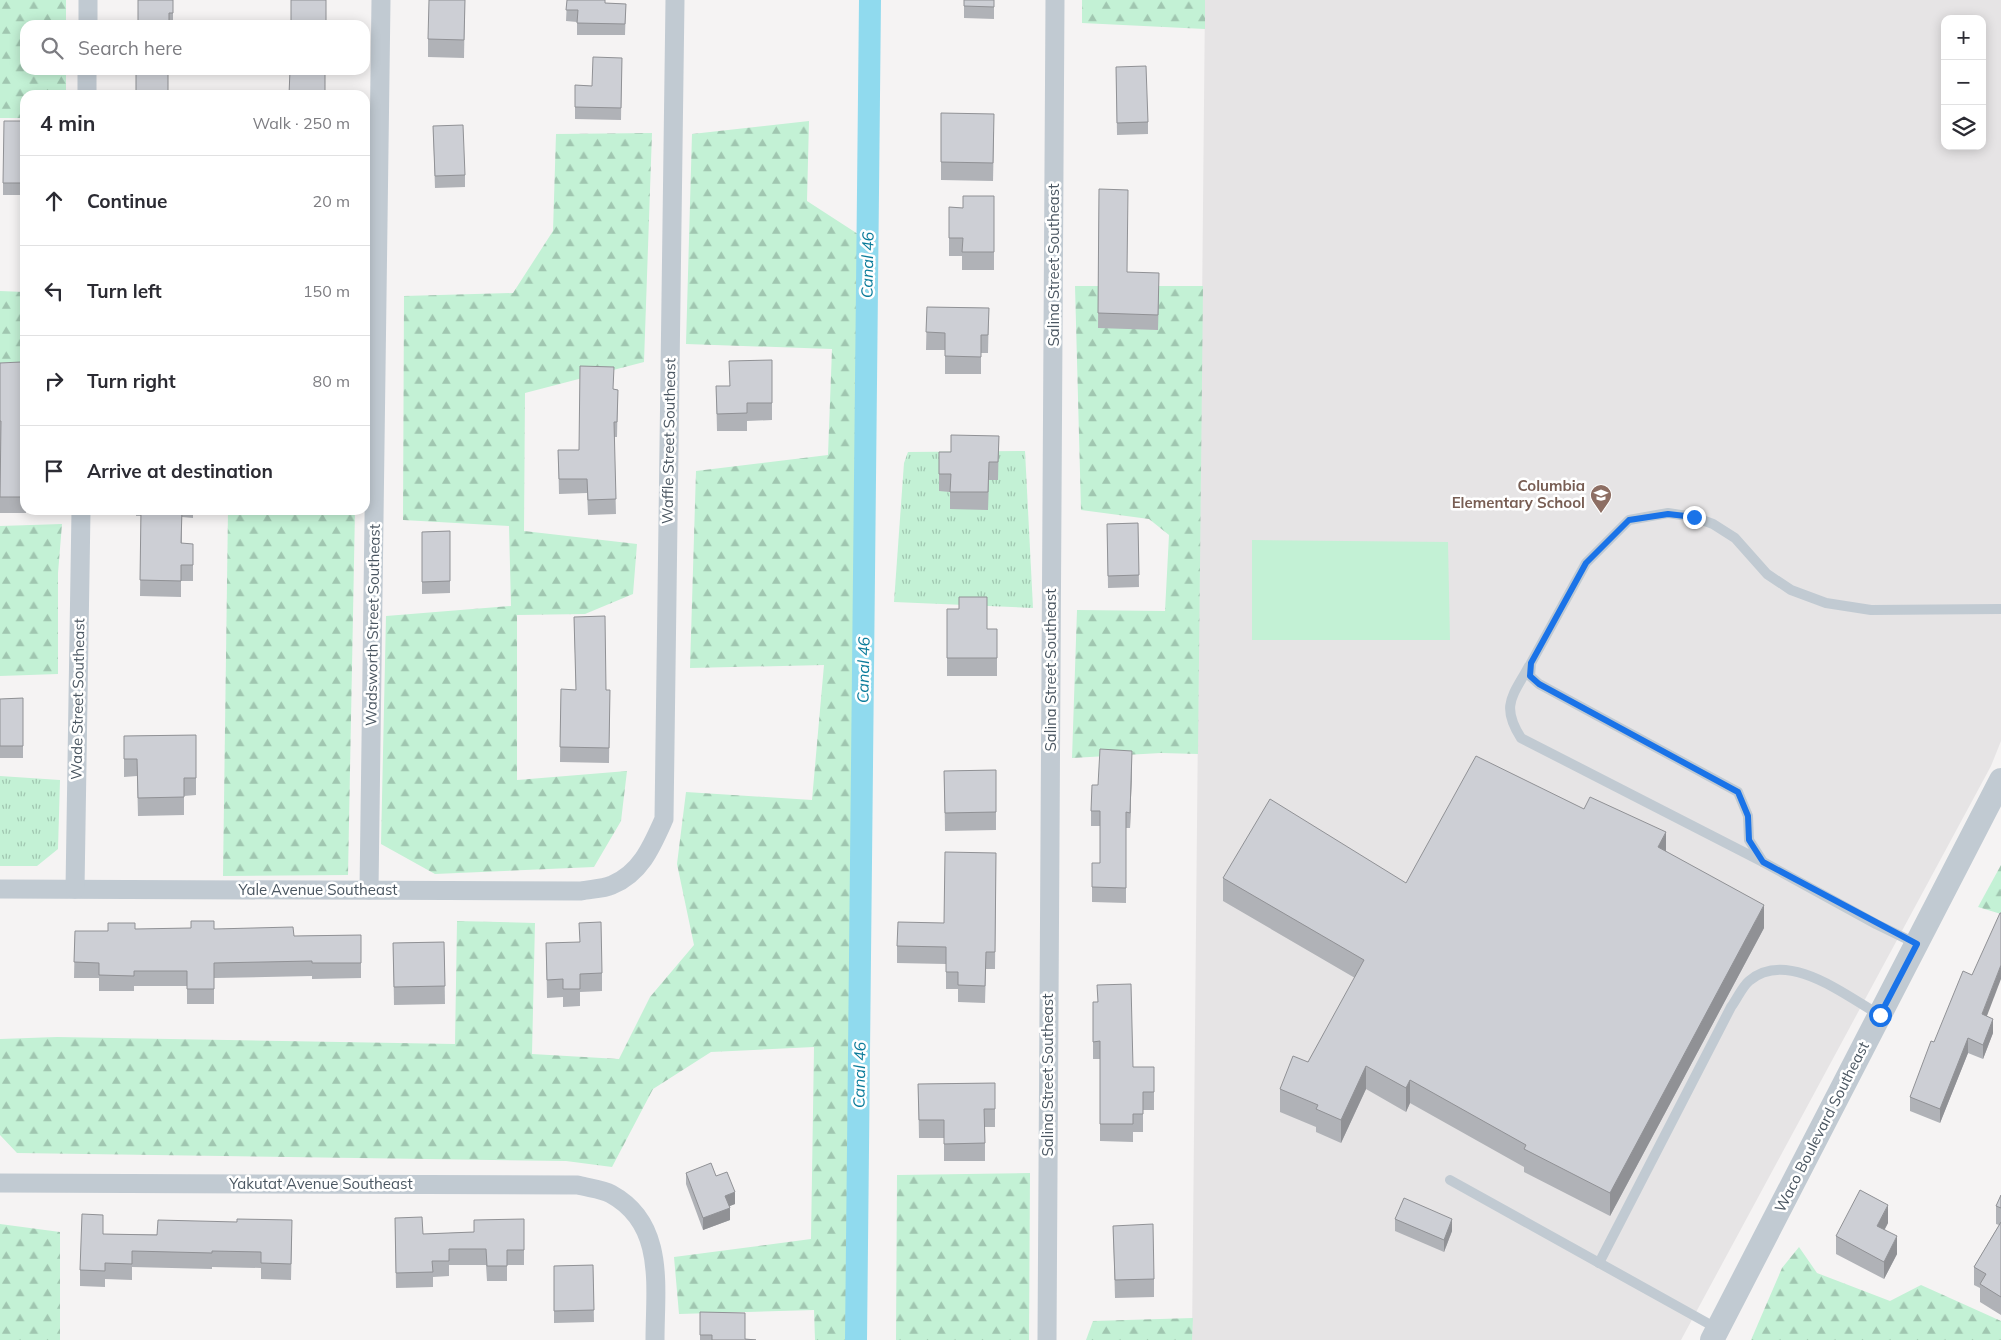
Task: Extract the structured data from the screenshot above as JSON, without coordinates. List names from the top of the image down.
{
  "streets": {
    "street": [
      "Salina Street Southeast",
      "Waffle Street Southeast",
      "Wadsworth Street Southeast",
      "Wade Street Southeast",
      "Yale Avenue Southeast",
      "Waco Boulevard Southeast",
      "Yakutat Avenue Southeast"
    ]
  },
  "crossings": [
    ["Waffle Street Southeast", "Yale Avenue Southeast"],
    ["Wadsworth Street Southeast", "Yale Avenue Southeast"],
    ["Wade Street Southeast", "Yale Avenue Southeast"]
  ],
  "water": ["Canal 46"],
  "places": {
    "school or university": ["Columbia Elementary School"]
  },
  "page": {
    "map_buttons": ["+", "−"],
    "search": "Search here",
    "heading": ["4 min", "Walk · 250 m"],
    "list": [
      ["Continue", "20 m"],
      ["Turn left", "150 m"],
      ["Turn right", "80 m"],
      "Arrive at destination"
    ]
  }
}
